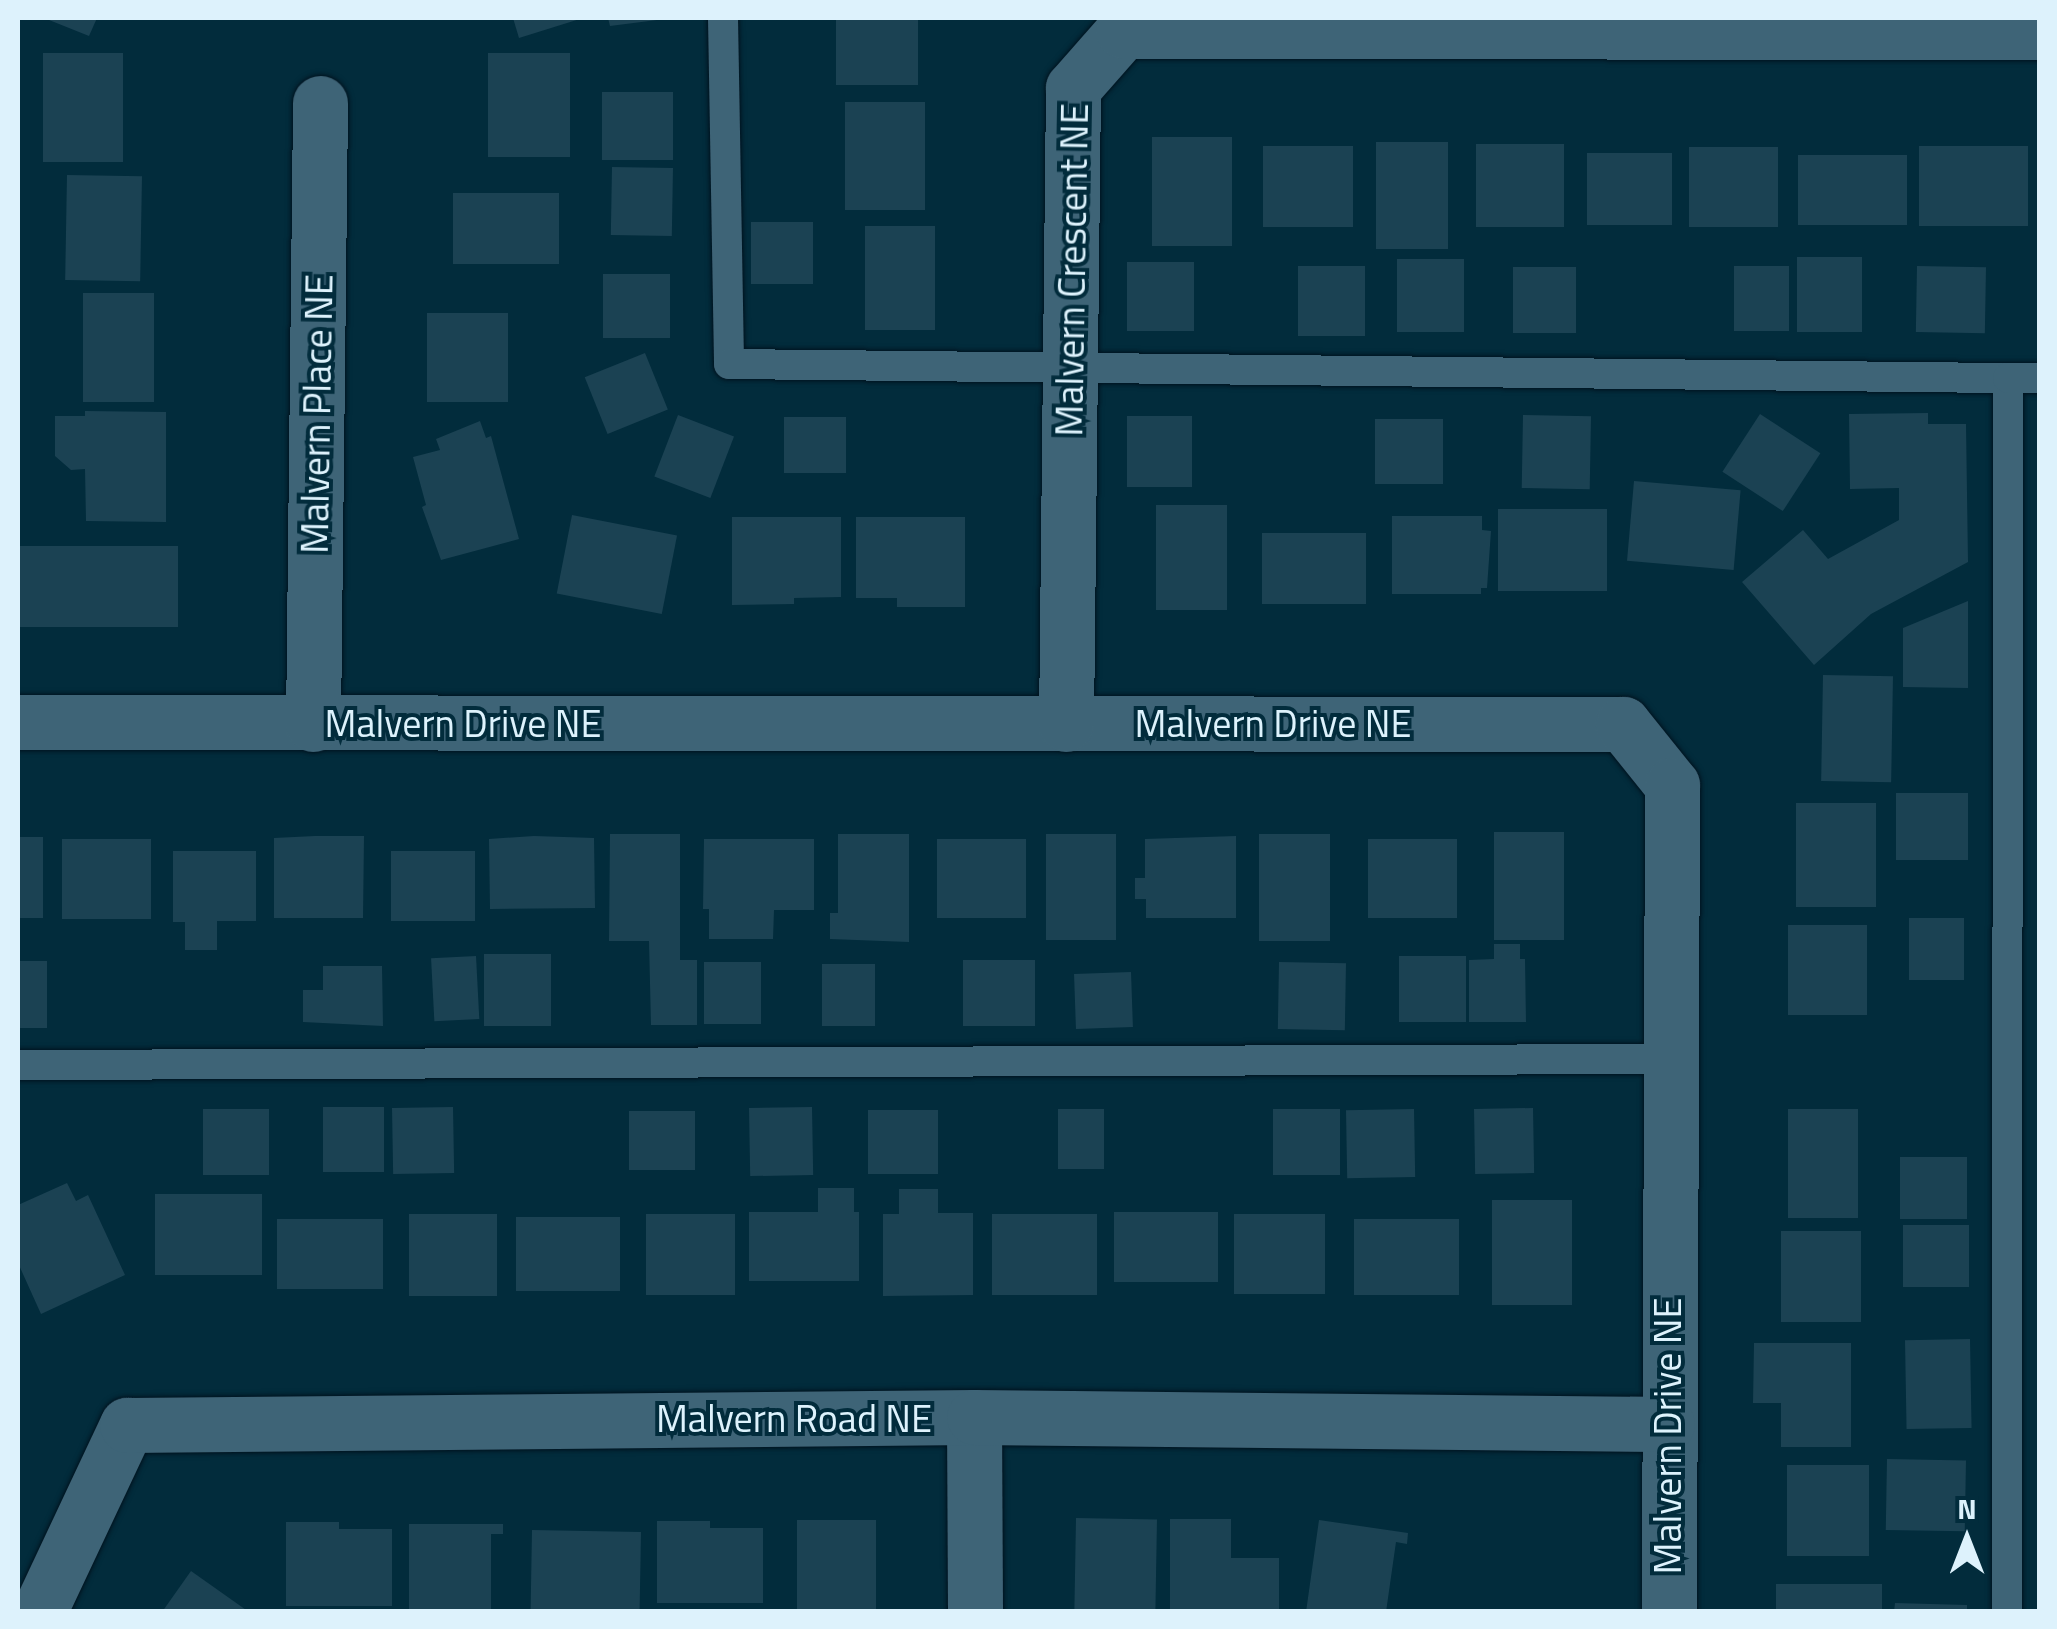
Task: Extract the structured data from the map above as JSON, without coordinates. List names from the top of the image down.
{
  "streets": {
    "street": [
      "Malvern Crescent NE",
      "Malvern Place NE",
      "Malvern Drive NE",
      "Malvern Road NE"
    ]
  },
  "crossings": [
    ["Malvern Crescent NE", "Malvern Drive NE"],
    ["Malvern Place NE", "Malvern Drive NE"],
    ["Malvern Drive NE", "Malvern Road NE"]
  ],
  "north": "top"
}
